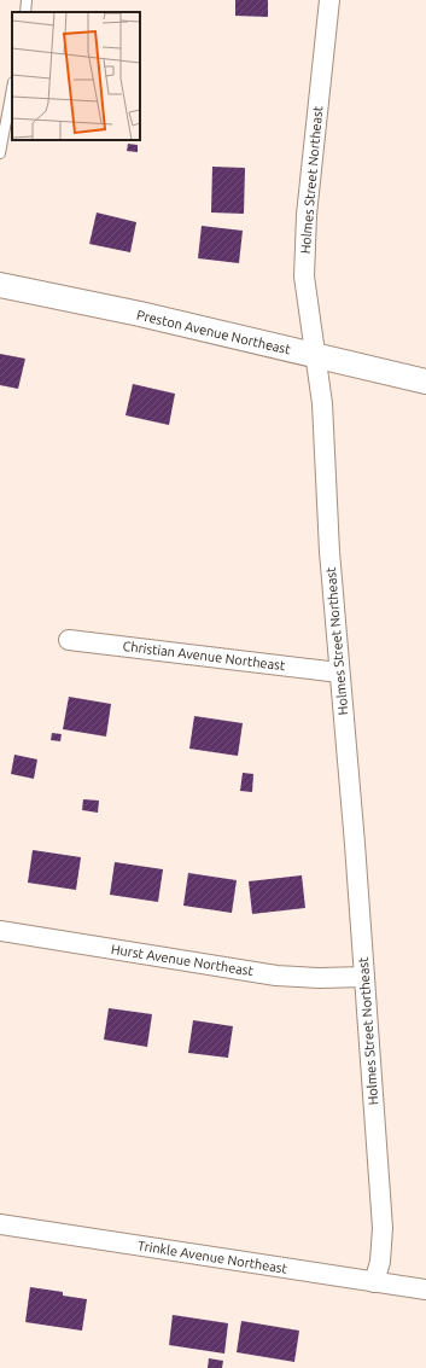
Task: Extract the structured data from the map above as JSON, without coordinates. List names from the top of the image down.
{
  "streets": {
    "street": [
      "Holmes Street Northeast",
      "Preston Avenue Northeast",
      "Christian Avenue Northeast",
      "Hurst Avenue Northeast",
      "Trinkle Avenue Northeast"
    ]
  },
  "crossings": [
    ["Holmes Street Northeast", "Preston Avenue Northeast"],
    ["Holmes Street Northeast", "Christian Avenue Northeast"],
    ["Holmes Street Northeast", "Hurst Avenue Northeast"],
    ["Holmes Street Northeast", "Trinkle Avenue Northeast"]
  ]
}
